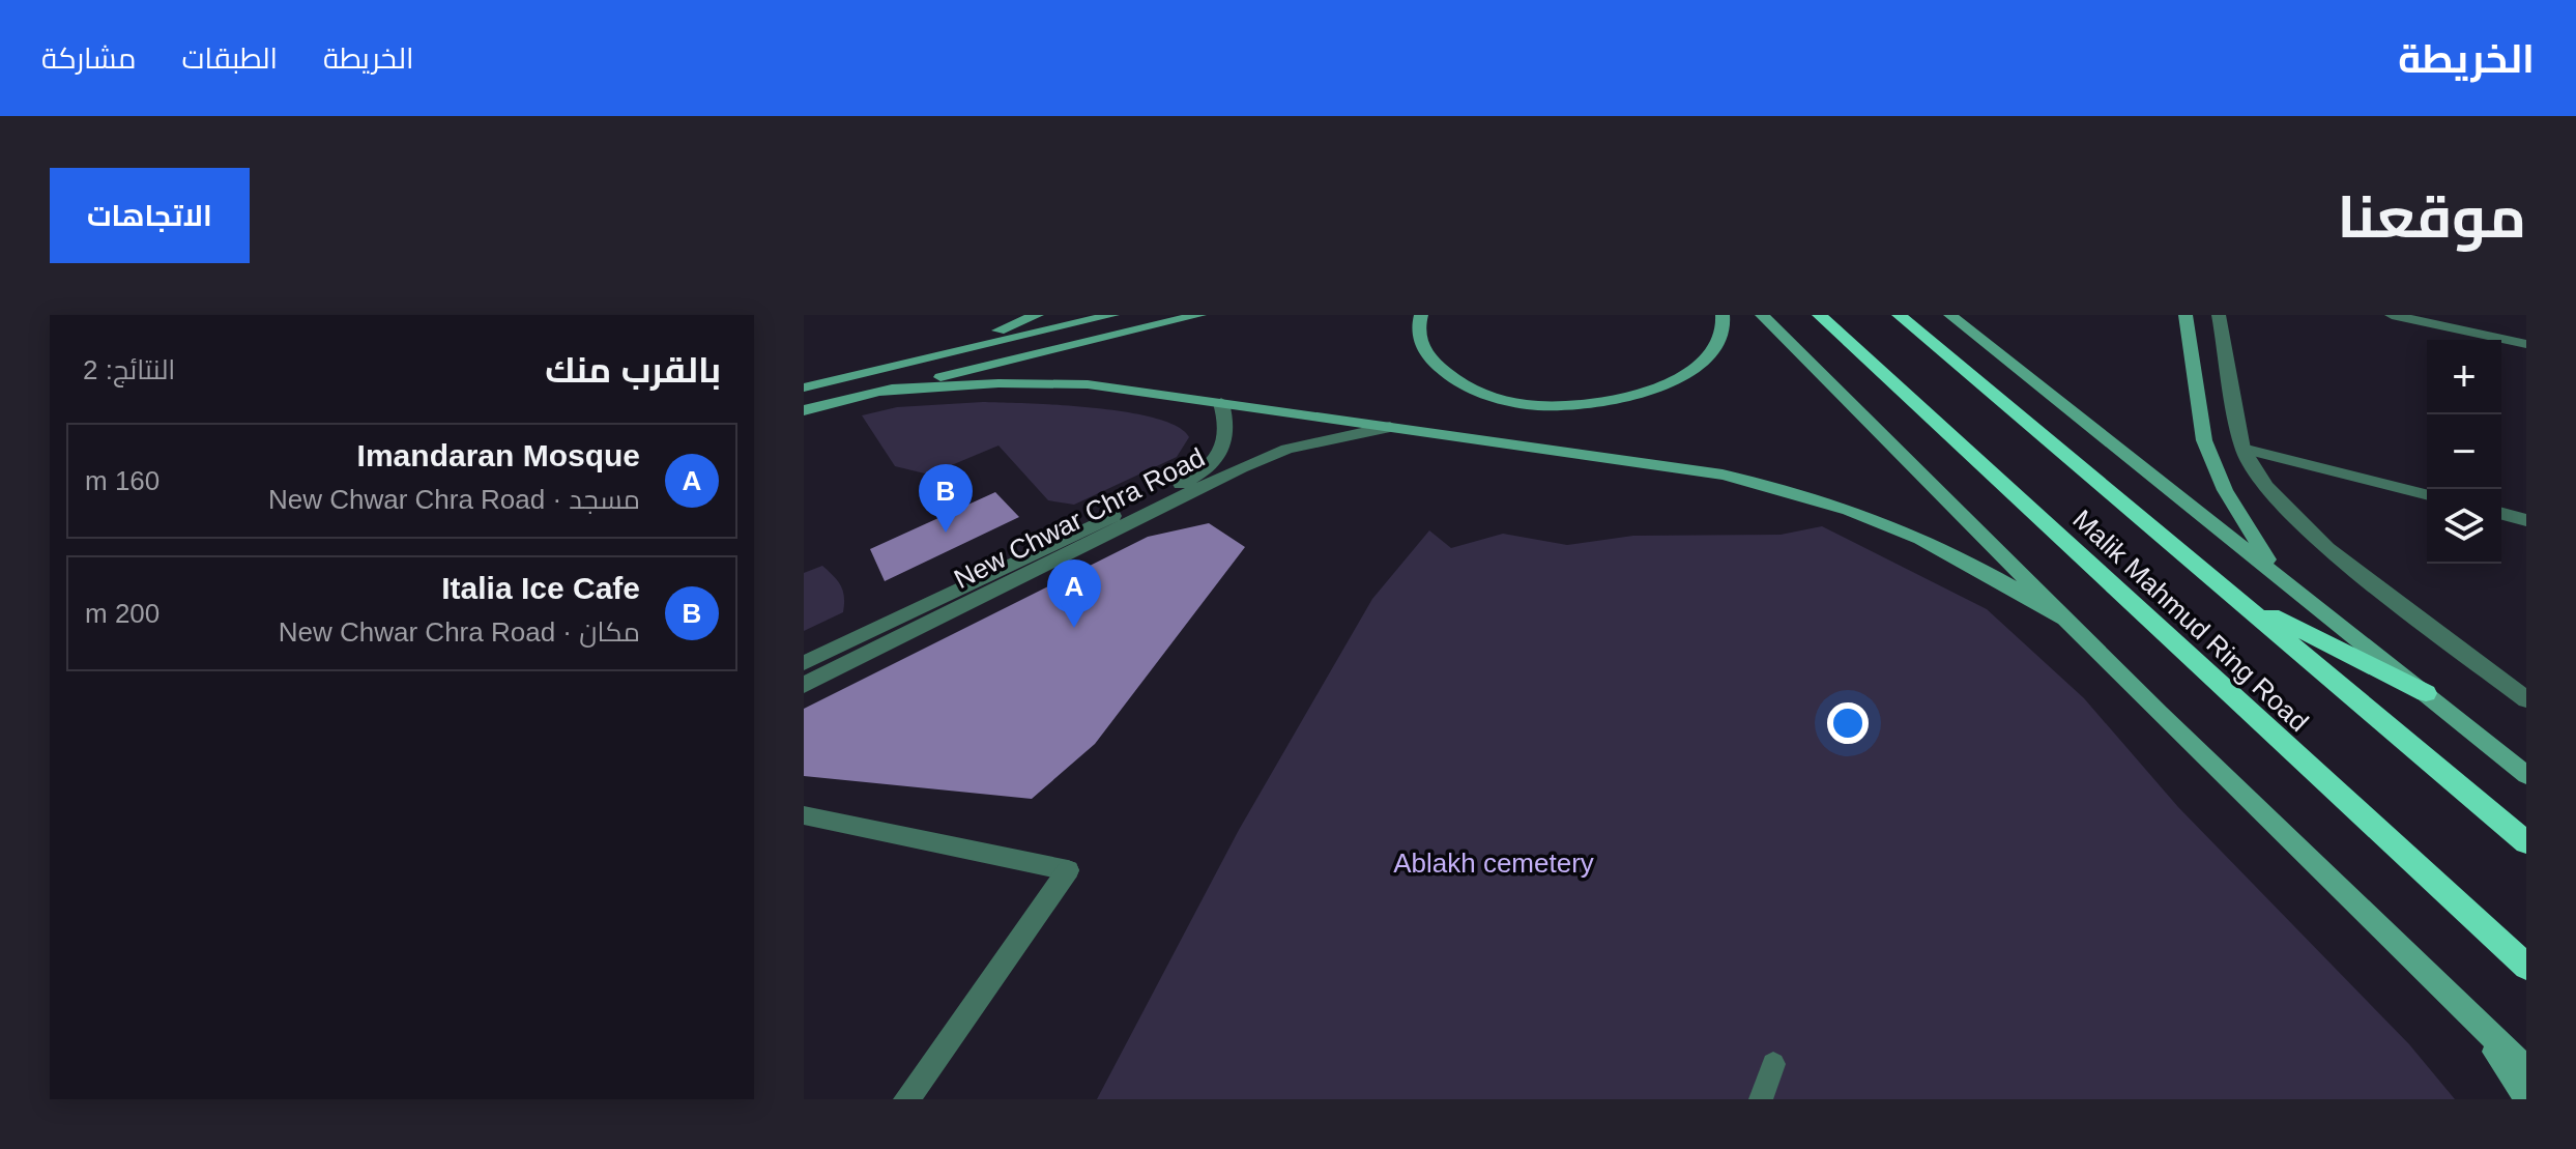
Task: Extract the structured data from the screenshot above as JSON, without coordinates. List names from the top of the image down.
{
  "streets": {
    "highway": ["Malik Mahmud Ring Road"],
    "street": ["New Chwar Chra Road"]
  },
  "parks": ["Ablakh cemetery"],
  "page": {
    "header": "الخريطة",
    "nav": ["الخريطة", "الطبقات", "مشاركة"],
    "title": "موقعنا",
    "buttons": "الاتجاهات",
    "heading": ["بالقرب منك", "النتائج: 2"],
    "map_buttons": ["+", "−"],
    "list": [
      {
        "mark": "A",
        "name": "Imandaran Mosque",
        "note": "مسجد · New Chwar Chra Road",
        "value": "160 m"
      },
      {
        "mark": "B",
        "name": "Italia Ice Cafe",
        "note": "مكان · New Chwar Chra Road",
        "value": "200 m"
      }
    ],
    "pins": ["B", "A"]
  }
}
